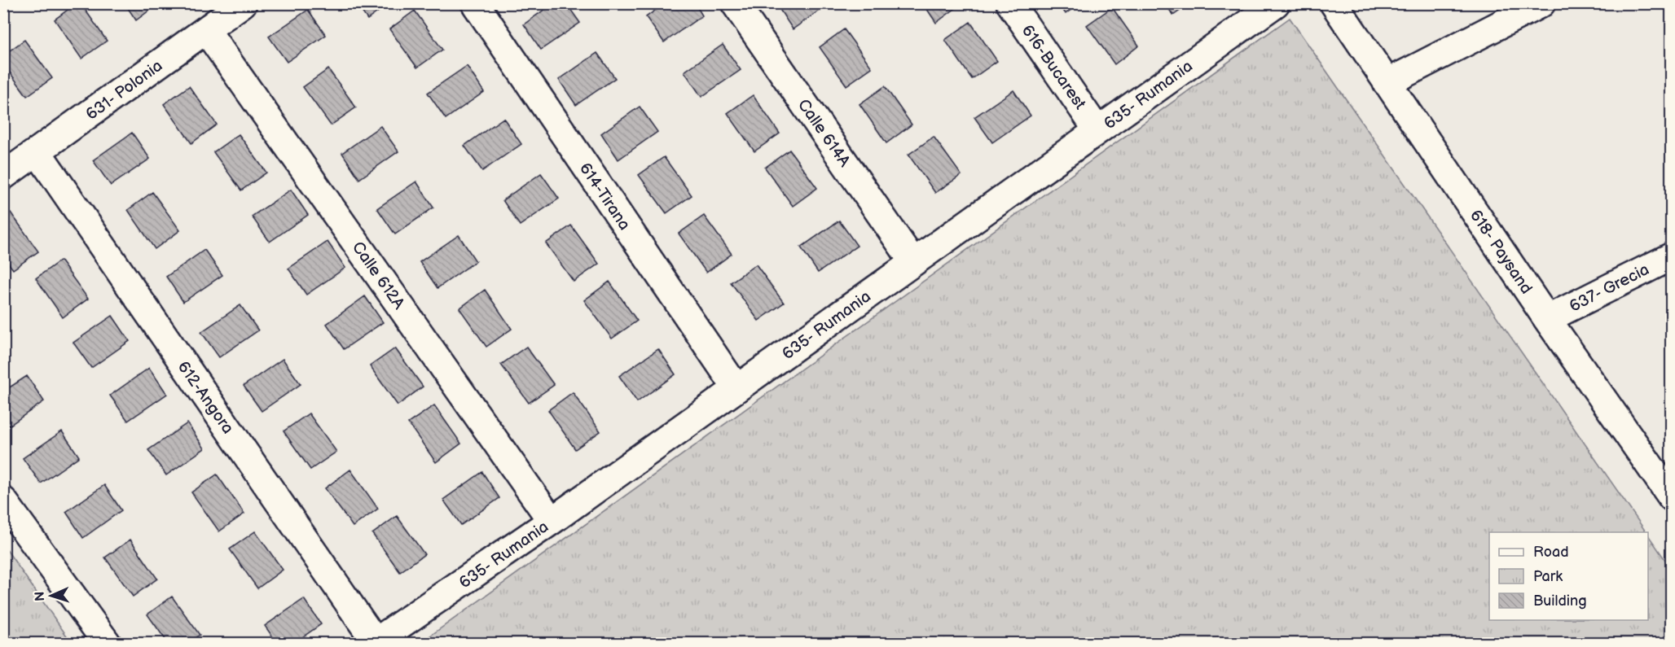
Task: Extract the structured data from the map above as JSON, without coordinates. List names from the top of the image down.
{
  "streets": {
    "street": [
      "616-Bucarest",
      "631- Polonia",
      "635- Rumania",
      "Calle 614A",
      "614-Tirana",
      "618- Paysand",
      "Calle 612A",
      "637- Grecia",
      "612-Angora"
    ]
  },
  "crossings": [
    ["616-Bucarest", "635- Rumania"],
    ["631- Polonia", "Calle 612A"],
    ["631- Polonia", "612-Angora"],
    ["635- Rumania", "Calle 614A"],
    ["635- Rumania", "614-Tirana"],
    ["635- Rumania", "Calle 612A"],
    ["635- Rumania", "612-Angora"],
    ["618- Paysand", "637- Grecia"]
  ],
  "legend": ["Road", "Park", "Building"],
  "north": "left"
}
